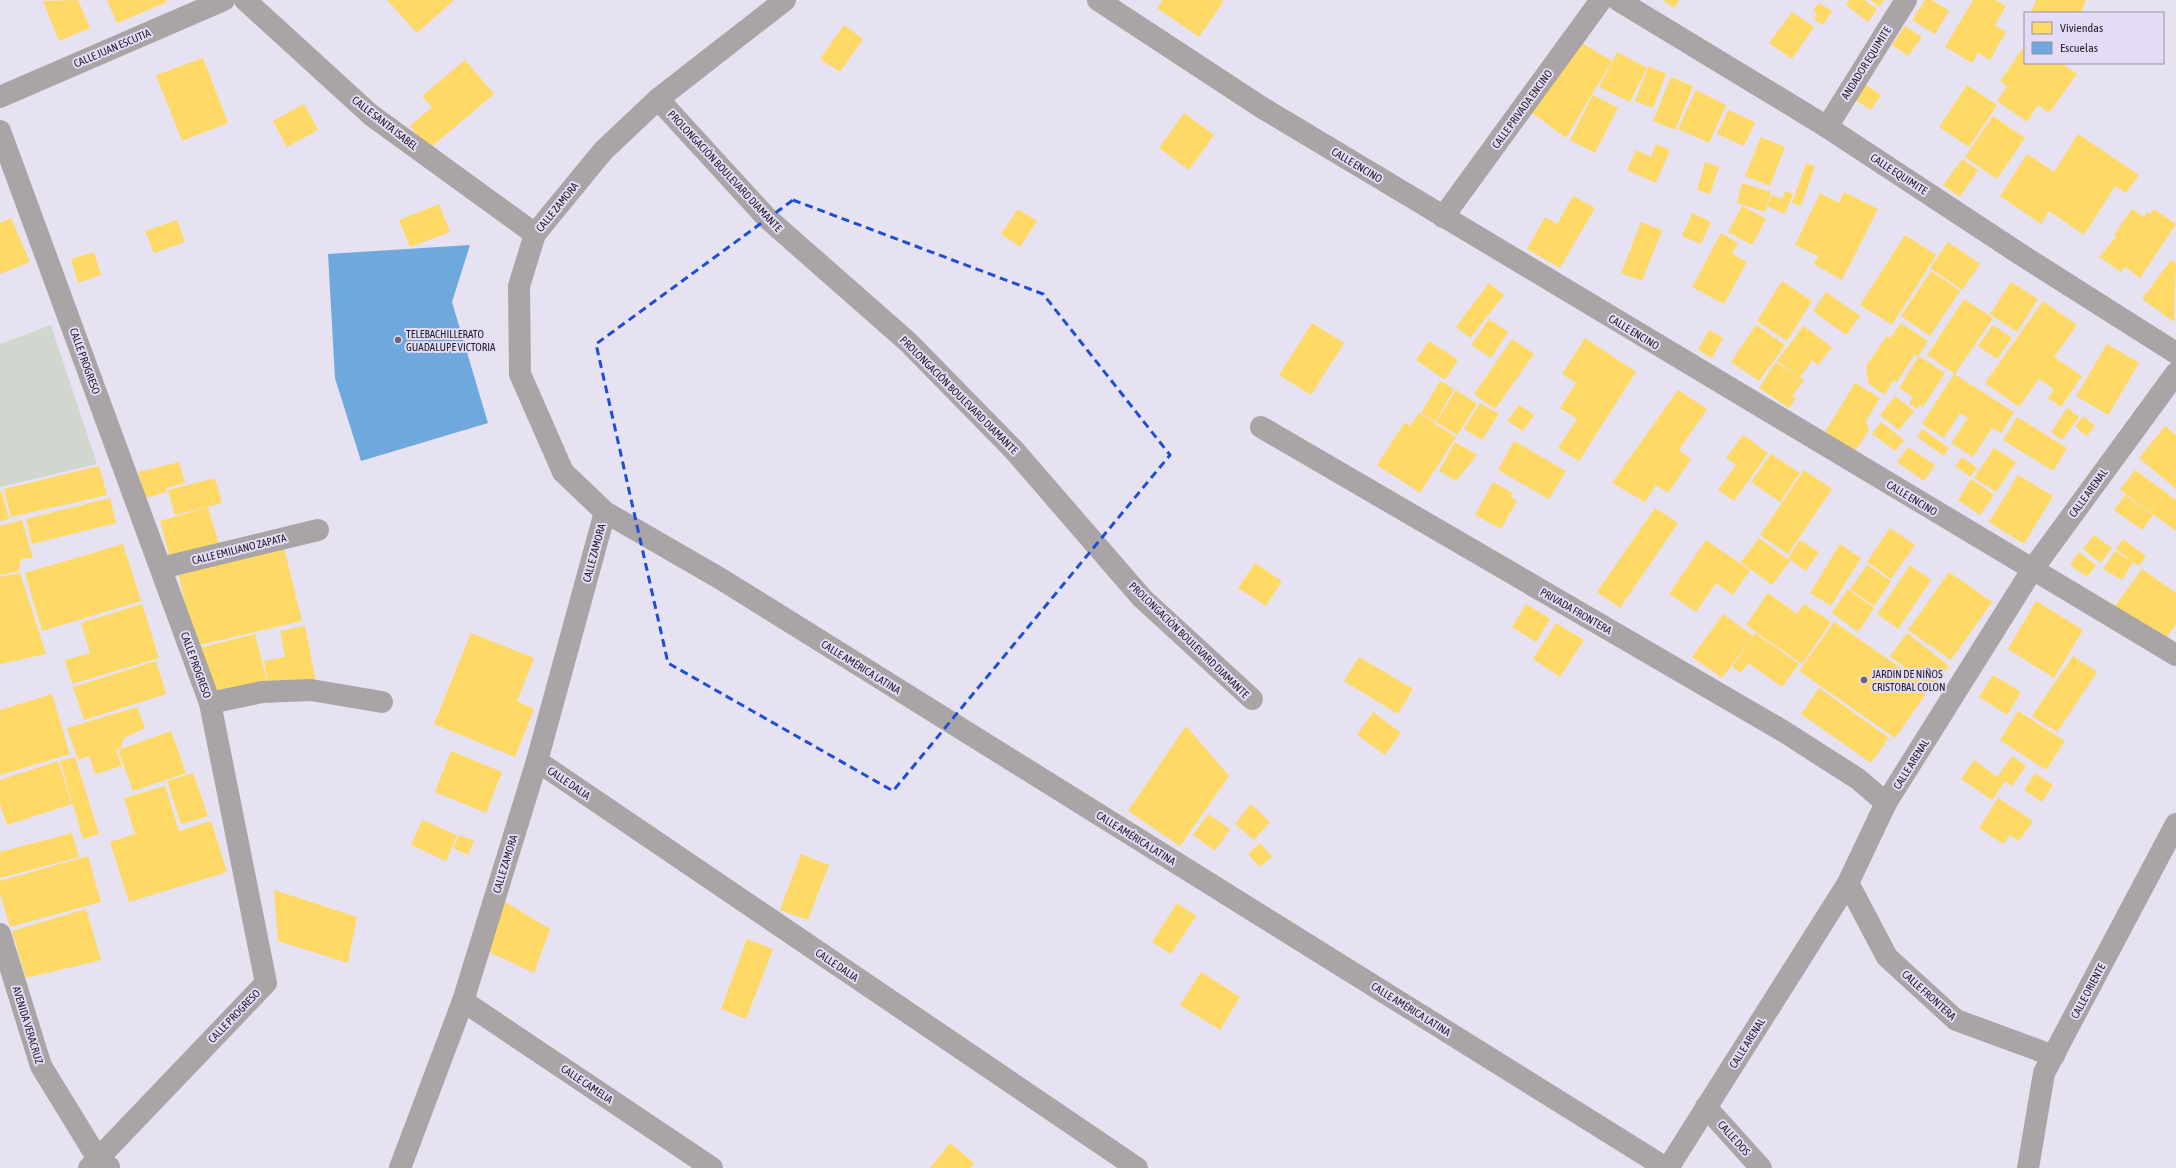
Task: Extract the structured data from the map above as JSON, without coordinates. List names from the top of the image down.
{
  "streets": {
    "street": [
      "CALLE JUAN ESCUTIA",
      "ANDADOR EQUIMITE",
      "CALLE PRIVADA ENCINO",
      "CALLE SANTA ISABEL",
      "CALLE ENCINO",
      "PROLONGACIÓN BOULEVARD DIAMANTE",
      "CALLE EQUIMITE",
      "CALLE ZAMORA",
      "CALLE PROGRESO",
      "CALLE ARENAL",
      "CALLE EMILIANO ZAPATA",
      "PRIVADA FRONTERA",
      "CALLE AMÉRICA LATINA",
      "CALLE DALIA",
      "CALLE ORIENTE",
      "CALLE FRONTERA",
      "AVENIDA VERACRUZ",
      "CALLE CAMELIA",
      "CALLE DOS"
    ]
  },
  "crossings": [
    ["ANDADOR EQUIMITE", "CALLE EQUIMITE"],
    ["CALLE PRIVADA ENCINO", "CALLE ENCINO"],
    ["CALLE SANTA ISABEL", "CALLE ZAMORA"],
    ["CALLE ENCINO", "CALLE ARENAL"],
    ["PROLONGACIÓN BOULEVARD DIAMANTE", "CALLE ZAMORA"],
    ["CALLE ZAMORA", "CALLE AMÉRICA LATINA"],
    ["CALLE ZAMORA", "CALLE DALIA"],
    ["CALLE ZAMORA", "CALLE CAMELIA"],
    ["CALLE PROGRESO", "CALLE EMILIANO ZAPATA"],
    ["CALLE PROGRESO", "AVENIDA VERACRUZ"],
    ["CALLE ARENAL", "PRIVADA FRONTERA"],
    ["CALLE ARENAL", "CALLE AMÉRICA LATINA"],
    ["CALLE ARENAL", "CALLE FRONTERA"],
    ["CALLE ARENAL", "CALLE DOS"],
    ["CALLE ORIENTE", "CALLE FRONTERA"]
  ],
  "places": ["TELEBACHILLERATO GUADALUPE VICTORIA", "JARDIN DE NIÑOS CRISTOBAL COLON"],
  "legend": ["Viviendas", "Escuelas"]
}
